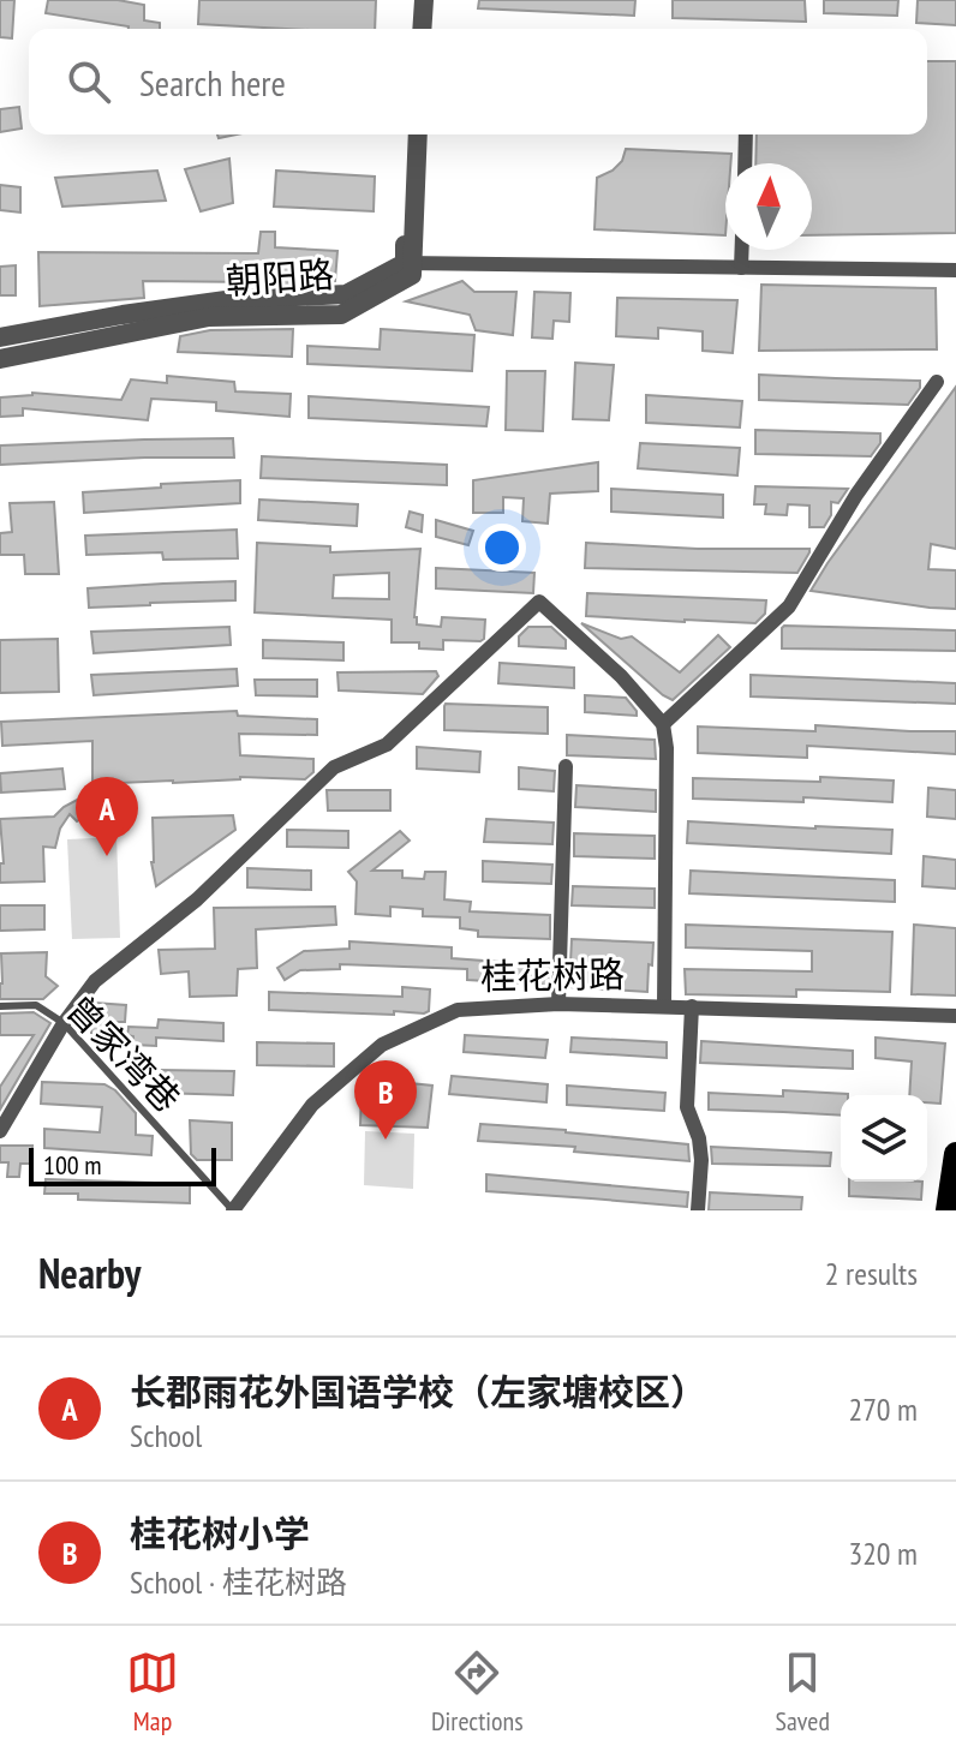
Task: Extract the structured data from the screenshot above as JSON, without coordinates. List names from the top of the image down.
{
  "streets": {
    "street": ["朝阳路", "桂花树路"],
    "lane": ["曾家湾巷"]
  },
  "crossings": [
    ["桂花树路", "曾家湾巷"]
  ],
  "scale_bar": "100 m",
  "north": "top",
  "page": {
    "search": "Search here",
    "pins": ["A", "B"],
    "scale": "100 m",
    "heading": ["Nearby", "2 results"],
    "list": [
      {
        "mark": "A",
        "name": "长郡雨花外国语学校（左家塘校区）",
        "note": "School",
        "value": "270 m"
      },
      {
        "mark": "B",
        "name": "桂花树小学",
        "note": "School · 桂花树路",
        "value": "320 m"
      }
    ],
    "nav": ["Map", "Directions", "Saved"]
  }
}
